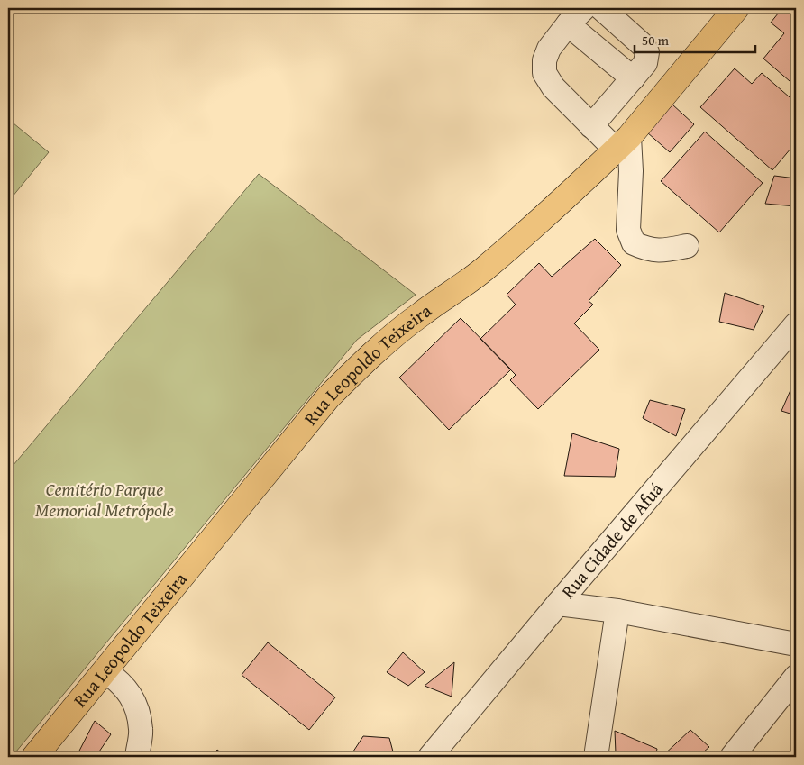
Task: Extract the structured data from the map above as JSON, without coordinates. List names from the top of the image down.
{
  "streets": {
    "main road": ["Rua Leopoldo Teixeira"],
    "street": ["Rua Cidade de Afuá"]
  },
  "parks": ["Cemitério Parque Memorial Metrópole"],
  "scale_bar": "50 m"
}
